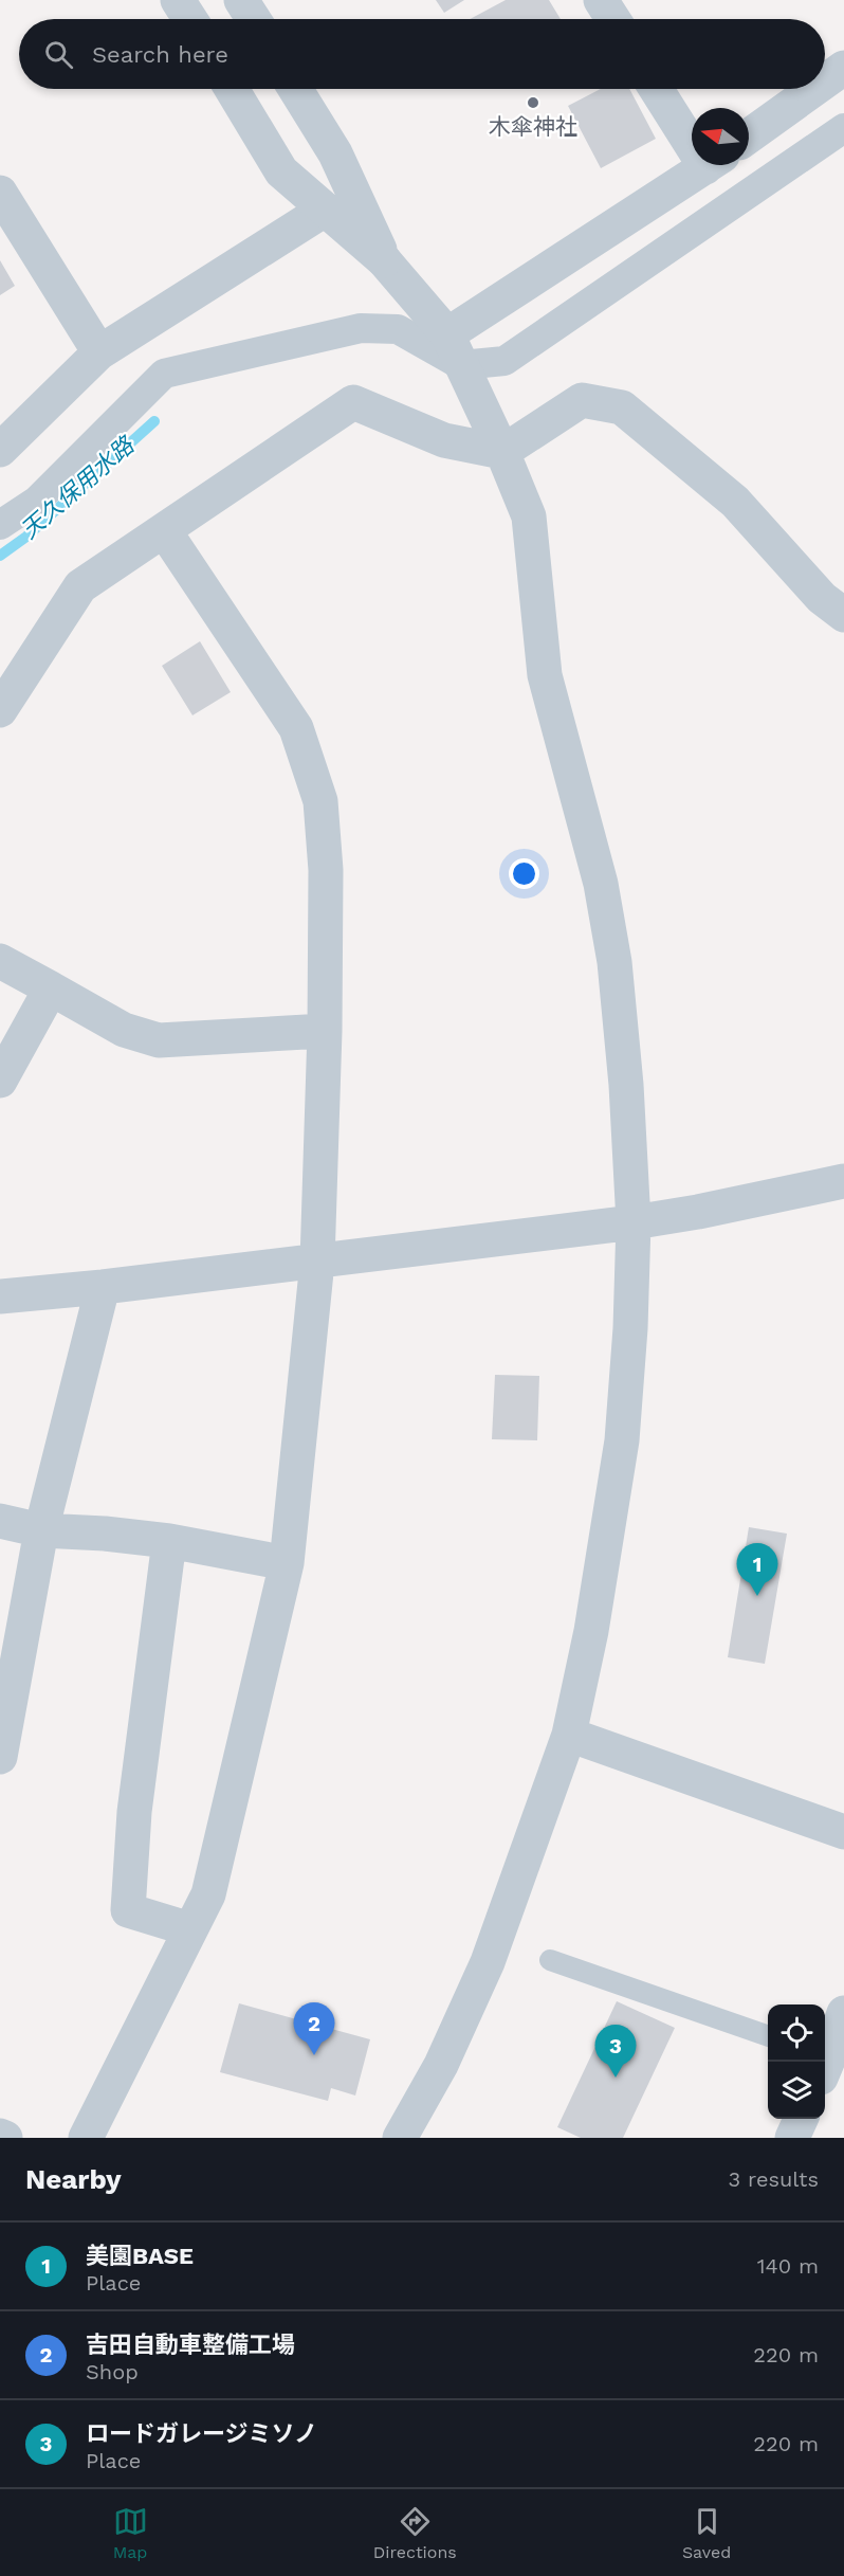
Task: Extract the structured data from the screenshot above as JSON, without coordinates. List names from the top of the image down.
{
  "water": ["天久保用水路"],
  "places": ["木傘神社"],
  "north": "left",
  "page": {
    "search": "Search here",
    "pins": ["1", "2", "3"],
    "heading": ["Nearby", "3 results"],
    "list": [
      {
        "mark": "1",
        "name": "美園BASE",
        "note": "Place",
        "value": "140 m"
      },
      {
        "mark": "2",
        "name": "吉田自動車整備工場",
        "note": "Shop",
        "value": "220 m"
      },
      {
        "mark": "3",
        "name": "ロードガレージミソノ",
        "note": "Place",
        "value": "220 m"
      }
    ],
    "nav": ["Map", "Directions", "Saved"]
  }
}
